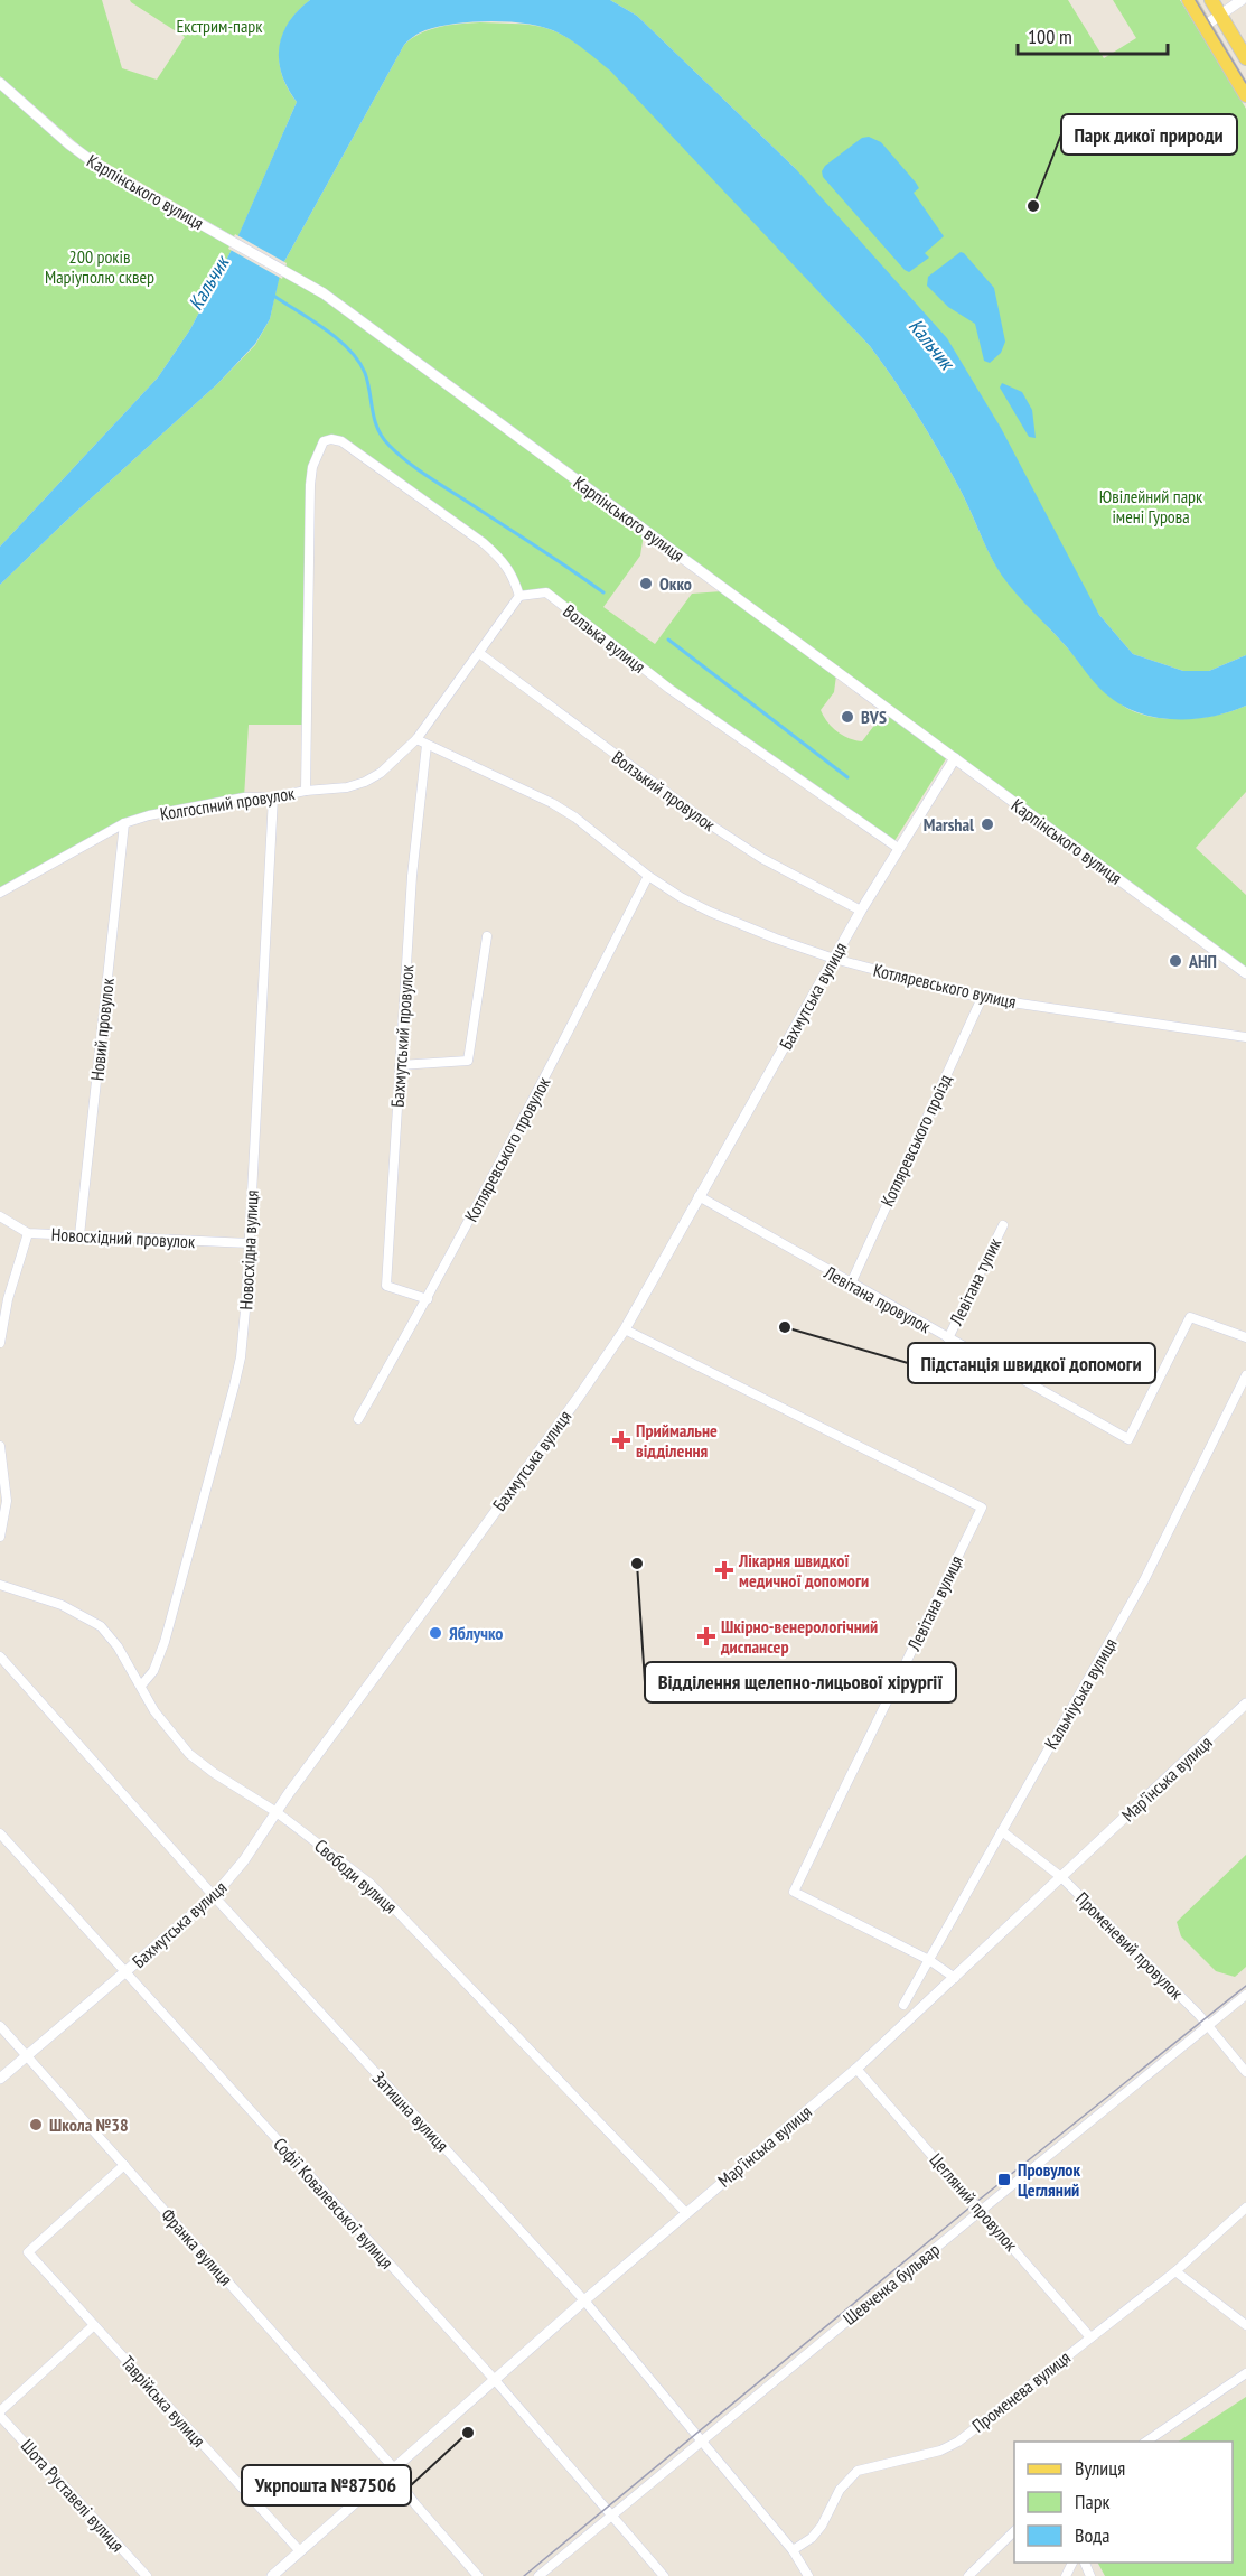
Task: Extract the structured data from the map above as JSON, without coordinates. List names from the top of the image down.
{
  "streets": {
    "street": [
      "Карпінського вулиця",
      "Волзька вулиця",
      "Волзький провулок",
      "Колгоспний провулок",
      "Котляревського вулиця",
      "Бахмутська вулиця",
      "Новий провулок",
      "Бахмутський провулок",
      "Котляревського проїзд",
      "Котляревського провулок",
      "Новосхідний провулок",
      "Новосхідна вулиця",
      "Левітана тупик",
      "Левітана провулок",
      "Левітана вулиця",
      "Кальміуська вулиця",
      "Мар'їнська вулиця",
      "Свободи вулиця",
      "Променевий провулок",
      "Затишна вулиця",
      "Цегляний провулок",
      "Софії Ковалевської вулиця",
      "Франка вулиця",
      "Шевченка бульвар",
      "Променева вулиця",
      "Таврійська вулиця",
      "Шота Руставелі вулиця"
    ]
  },
  "crossings": [
    ["Карпінського вулиця", "Бахмутська вулиця"],
    ["Волзька вулиця", "Колгоспний провулок"],
    ["Волзька вулиця", "Бахмутська вулиця"],
    ["Волзький провулок", "Колгоспний провулок"],
    ["Волзький провулок", "Бахмутська вулиця"],
    ["Колгоспний провулок", "Котляревського вулиця"],
    ["Колгоспний провулок", "Новий провулок"],
    ["Колгоспний провулок", "Новосхідна вулиця"],
    ["Котляревського вулиця", "Бахмутська вулиця"],
    ["Котляревського вулиця", "Бахмутський провулок"],
    ["Котляревського вулиця", "Котляревського проїзд"],
    ["Котляревського вулиця", "Котляревського провулок"],
    ["Бахмутська вулиця", "Левітана провулок"],
    ["Бахмутська вулиця", "Левітана вулиця"],
    ["Бахмутська вулиця", "Свободи вулиця"],
    ["Бахмутська вулиця", "Затишна вулиця"],
    ["Бахмутська вулиця", "Софії Ковалевської вулиця"],
    ["Бахмутська вулиця", "Франка вулиця"],
    ["Новий провулок", "Новосхідний провулок"],
    ["Бахмутський провулок", "Котляревського провулок"],
    ["Котляревського проїзд", "Левітана провулок"],
    ["Новосхідний провулок", "Новосхідна вулиця"],
    ["Новосхідна вулиця", "Свободи вулиця"],
    ["Левітана тупик", "Левітана провулок"],
    ["Левітана вулиця", "Кальміуська вулиця"],
    ["Левітана вулиця", "Мар'їнська вулиця"],
    ["Кальміуська вулиця", "Променевий провулок"],
    ["Мар'їнська вулиця", "Свободи вулиця"],
    ["Мар'їнська вулиця", "Променевий провулок"],
    ["Мар'їнська вулиця", "Затишна вулиця"],
    ["Мар'їнська вулиця", "Цегляний провулок"],
    ["Мар'їнська вулиця", "Софії Ковалевської вулиця"],
    ["Мар'їнська вулиця", "Франка вулиця"],
    ["Мар'їнська вулиця", "Таврійська вулиця"],
    ["Променевий провулок", "Шевченка бульвар"],
    ["Затишна вулиця", "Шевченка бульвар"],
    ["Затишна вулиця", "Променева вулиця"],
    ["Цегляний провулок", "Шевченка бульвар"],
    ["Цегляний провулок", "Променева вулиця"],
    ["Софії Ковалевської вулиця", "Шевченка бульвар"],
    ["Франка вулиця", "Таврійська вулиця"]
  ],
  "water": ["Кальчик"],
  "parks": ["Екстрим-парк", "200 років Маріуполю сквер", "Ювілейний парк імені Гурова"],
  "places": {
    "other": [
      "Парк дикої природи",
      "Окко",
      "BVS",
      "Marshal",
      "АНП",
      "Підстанція швидкої допомоги",
      "Відділення щелепно-лицьової хірургії",
      "Яблучко",
      "Школа №38",
      "Укрпошта №87506"
    ],
    "health": ["Приймальне відділення", "Лікарня швидкої медичної допомоги", "Шкірно-венерологічний диспансер"],
    "transit": ["Провулок Цегляний"]
  },
  "legend": ["Вулиця", "Парк", "Вода"],
  "scale_bar": "100 m"
}
